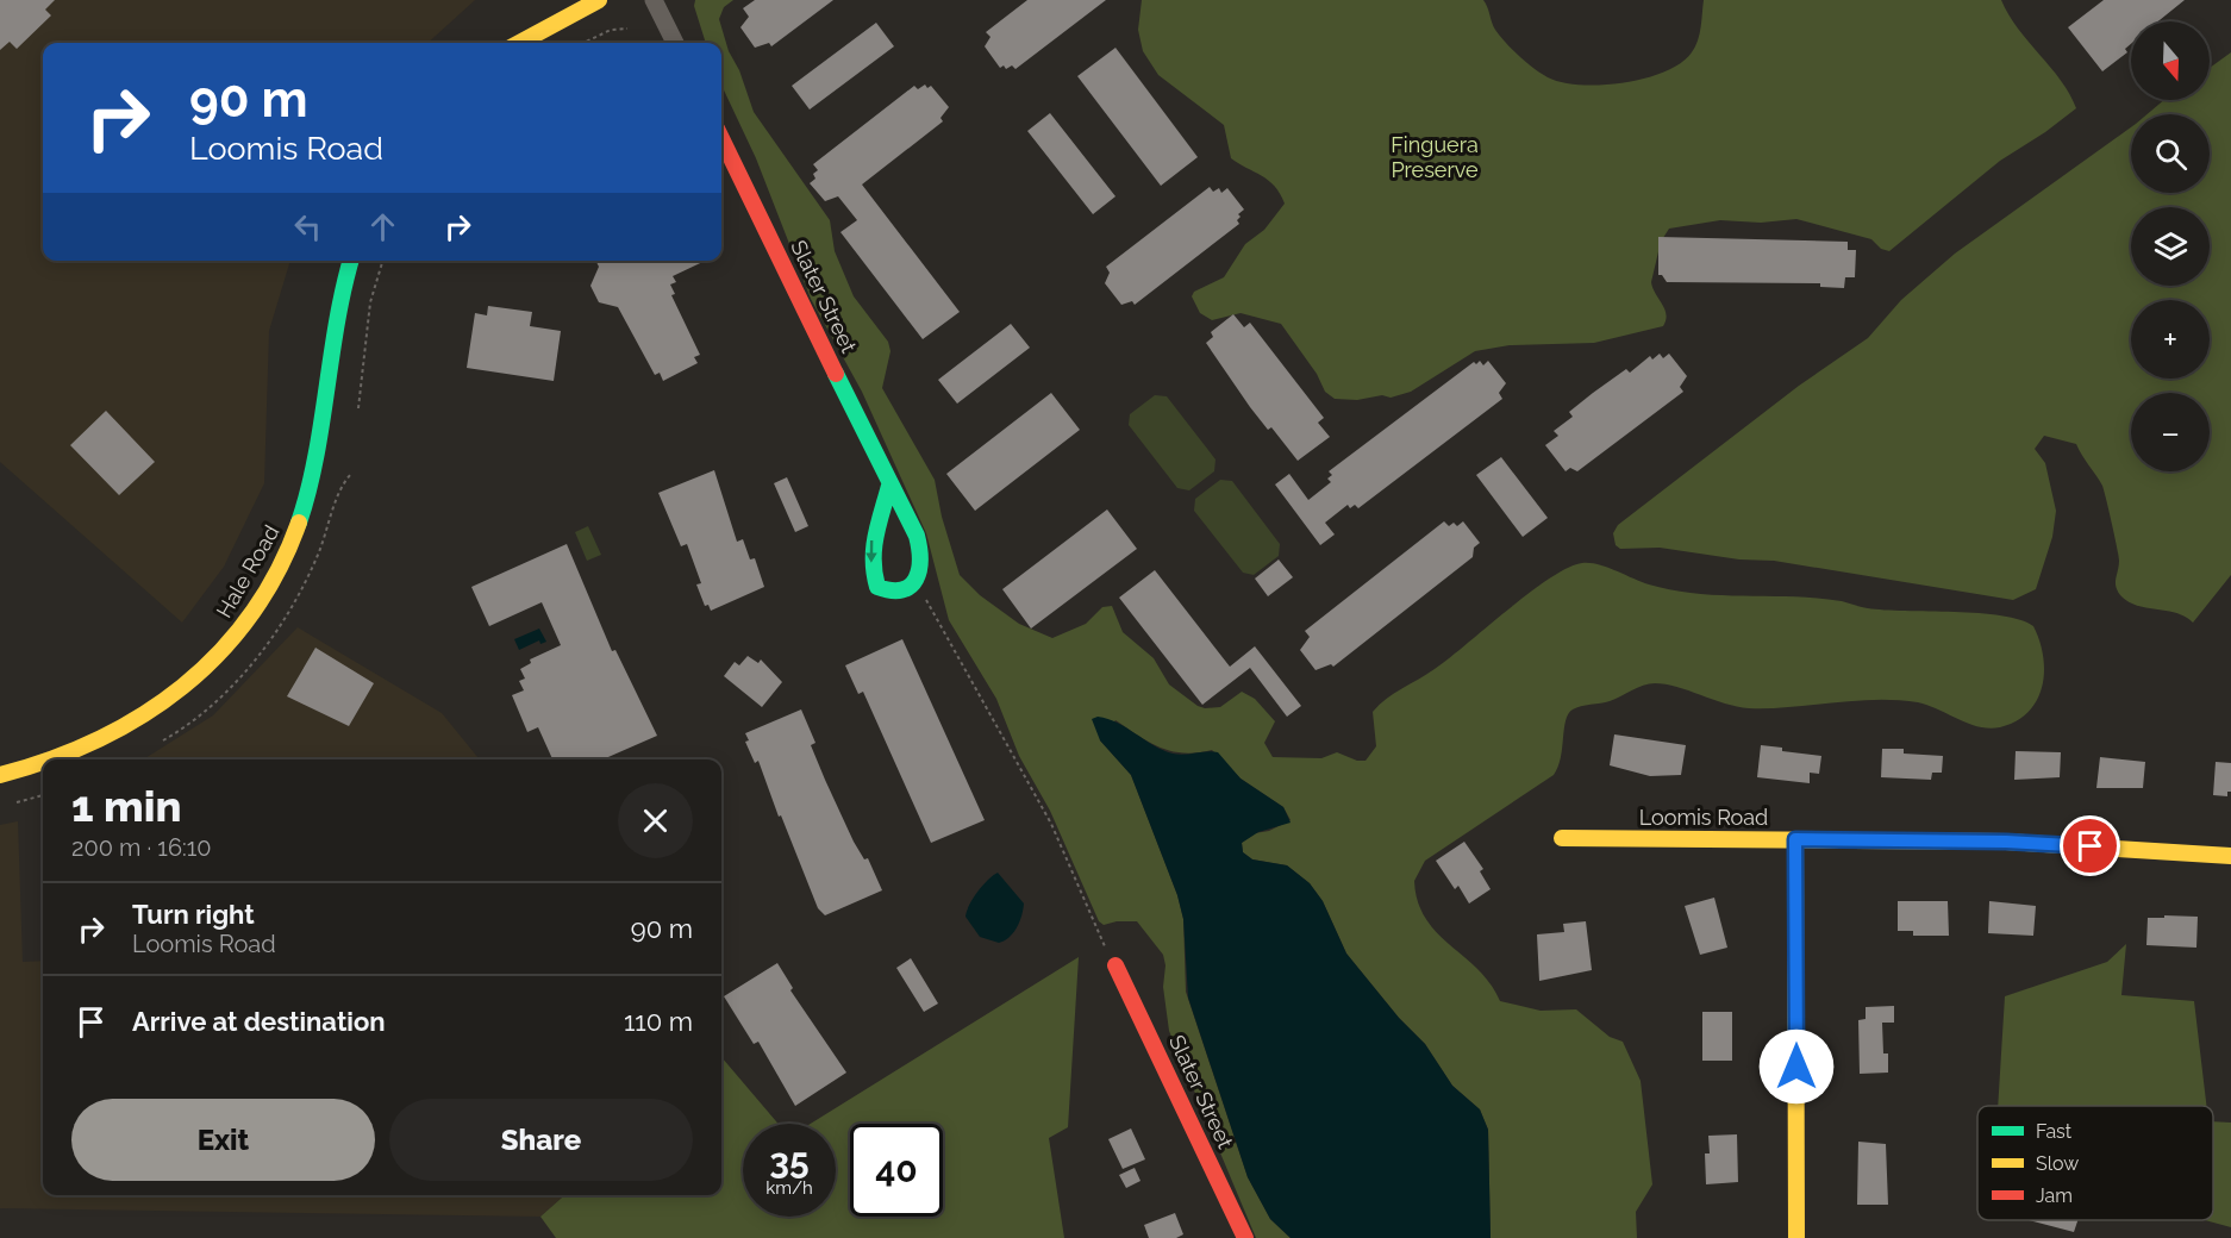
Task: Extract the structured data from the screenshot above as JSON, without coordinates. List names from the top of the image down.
{
  "streets": {
    "street": ["Slater Street", "Hale Road", "Loomis Road"]
  },
  "parks": ["Finguera Preserve"],
  "legend": ["Fast", "Slow", "Jam"],
  "north": "bottom",
  "page": {
    "map_buttons": ["+", "−"],
    "turn": ["90 m", "Loomis Road"],
    "heading": ["1 min", "200 m · 16:10"],
    "list": [
      {
        "name": "Turn right",
        "note": "Loomis Road",
        "value": "90 m"
      },
      {
        "name": "Arrive at destination",
        "value": "110 m"
      }
    ],
    "buttons": ["Exit", "Share"],
    "speed": "35 km/h",
    "limit": "40"
  }
}
